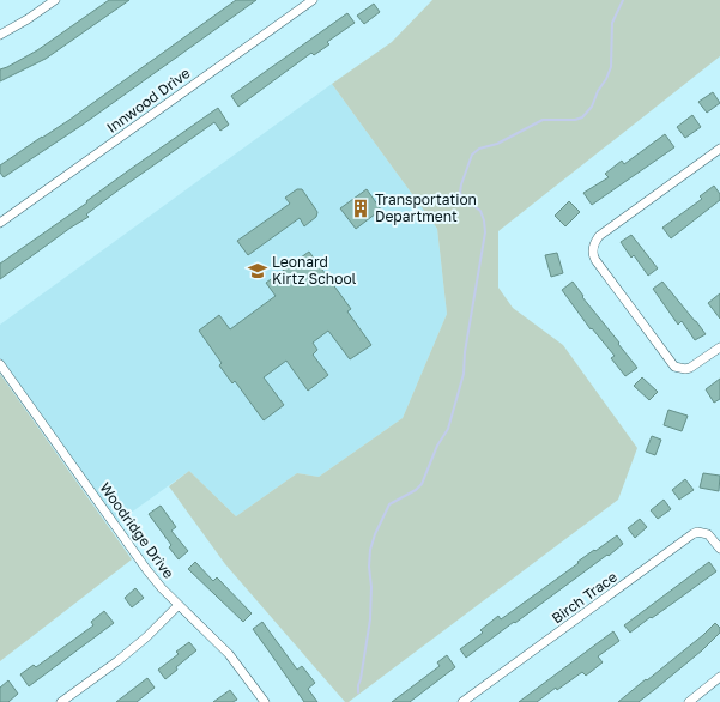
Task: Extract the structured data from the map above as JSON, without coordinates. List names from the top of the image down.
{
  "streets": {
    "street": ["Innwood Drive", "Woodridge Drive", "Birch Trace"]
  },
  "places": {
    "building": ["Transportation Department"],
    "school or university": ["Leonard Kirtz School"]
  }
}
